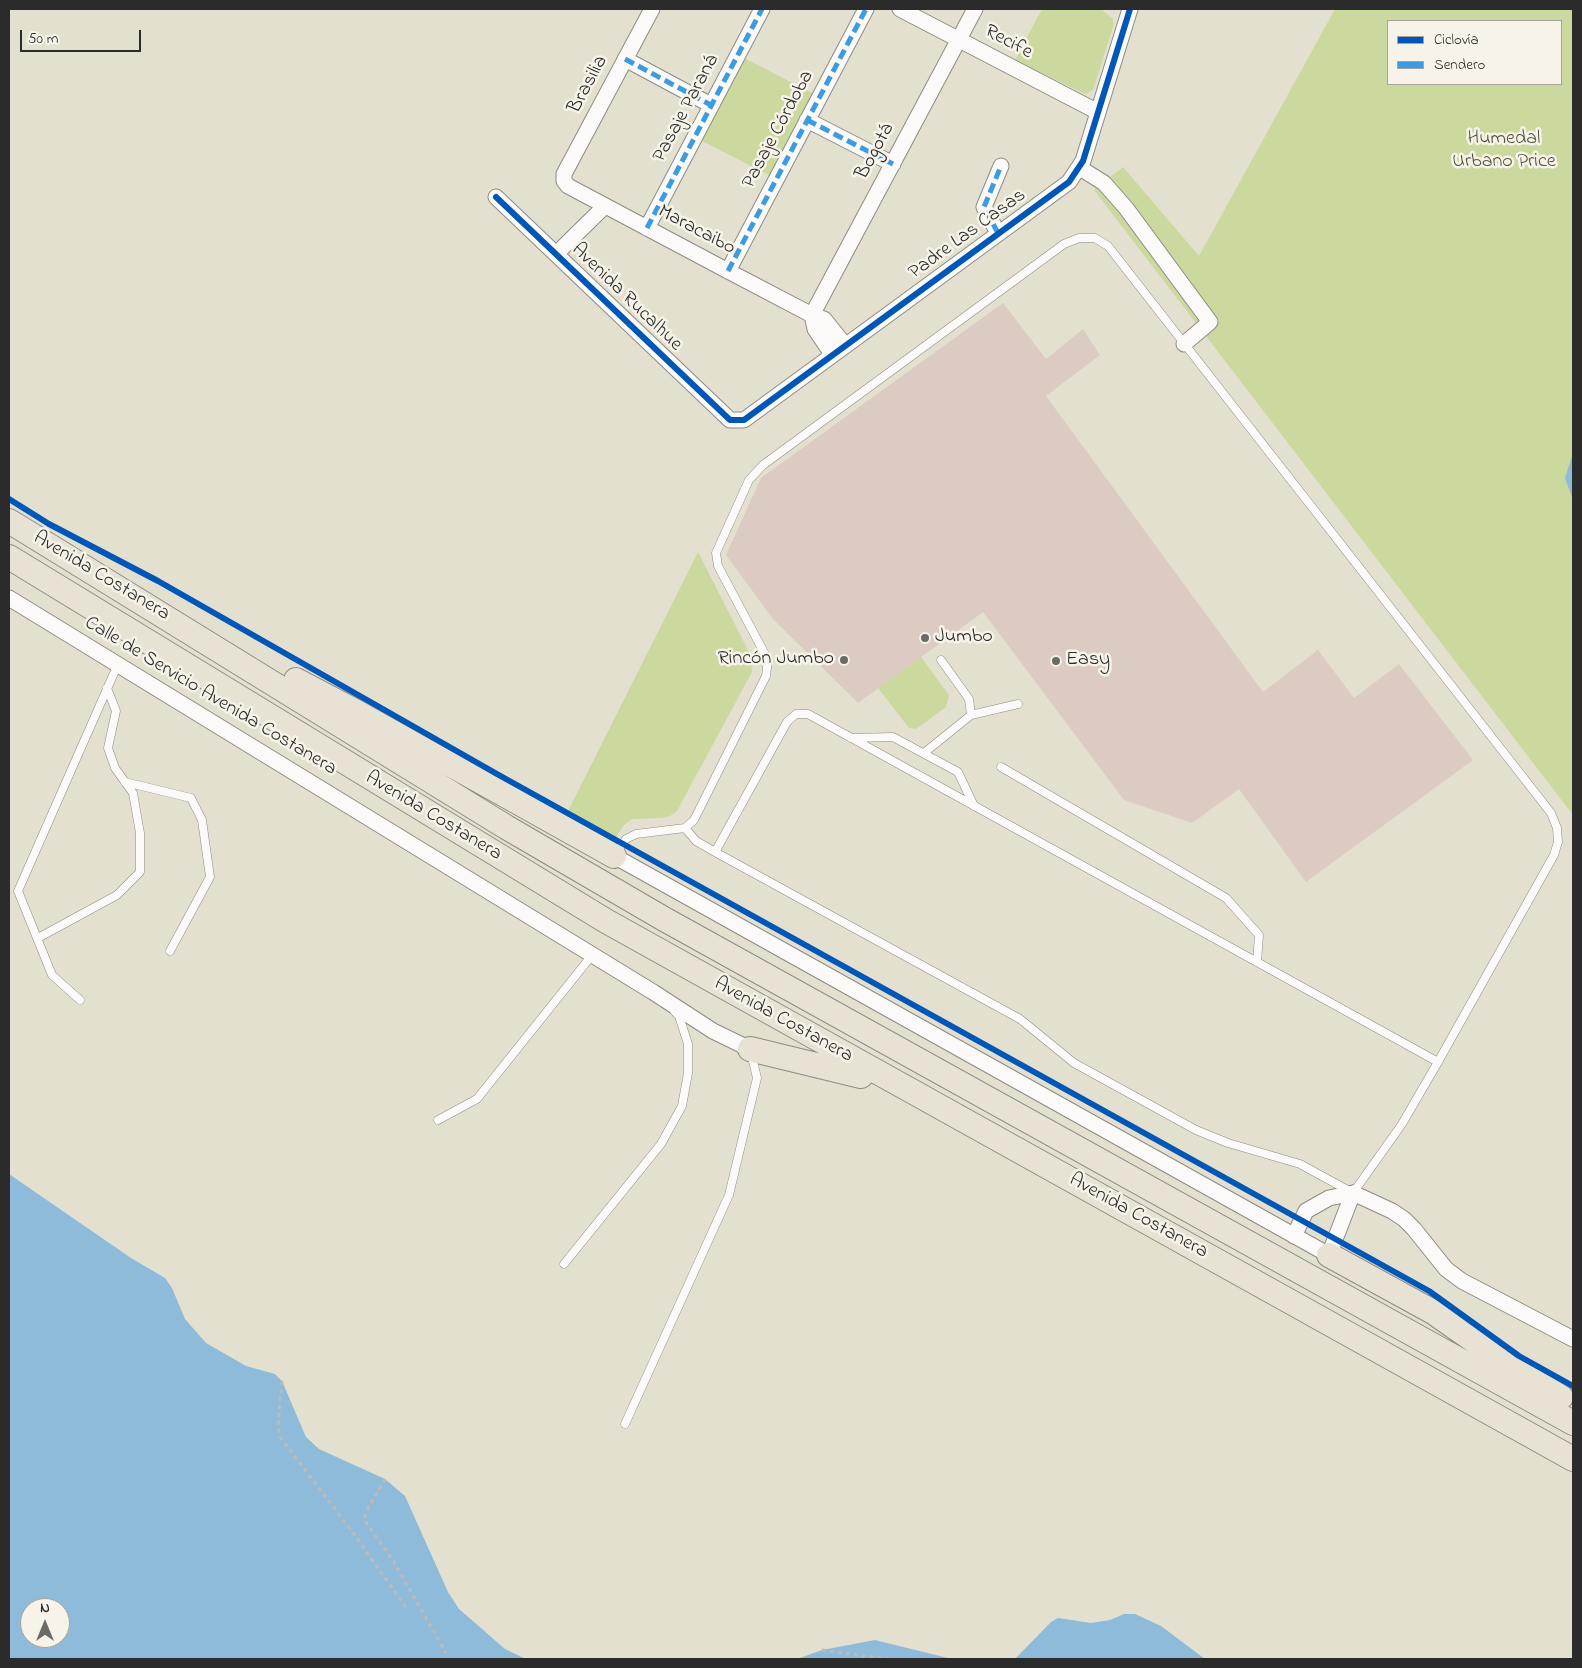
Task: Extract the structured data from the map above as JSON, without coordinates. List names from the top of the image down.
{
  "streets": {
    "main road": ["Avenida Costanera"],
    "street": [
      "Recife",
      "Brasilia",
      "Pasaje Paraná",
      "Pasaje Córdoba",
      "Bogotá",
      "Maracaibo",
      "Padre Las Casas",
      "Avenida Rucalhue",
      "Calle de Servicio Avenida Costanera"
    ]
  },
  "crossings": [
    ["Recife", "Bogotá"],
    ["Recife", "Padre Las Casas"],
    ["Brasilia", "Maracaibo"],
    ["Pasaje Paraná", "Maracaibo"],
    ["Pasaje Córdoba", "Maracaibo"],
    ["Bogotá", "Maracaibo"],
    ["Maracaibo", "Padre Las Casas"],
    ["Padre Las Casas", "Avenida Rucalhue"]
  ],
  "parks": ["Humedal Urbano Price"],
  "places": ["Jumbo", "Rincón Jumbo", "Easy"],
  "legend": ["Ciclovía", "Sendero"],
  "scale_bar": "50 m",
  "north": "top"
}
